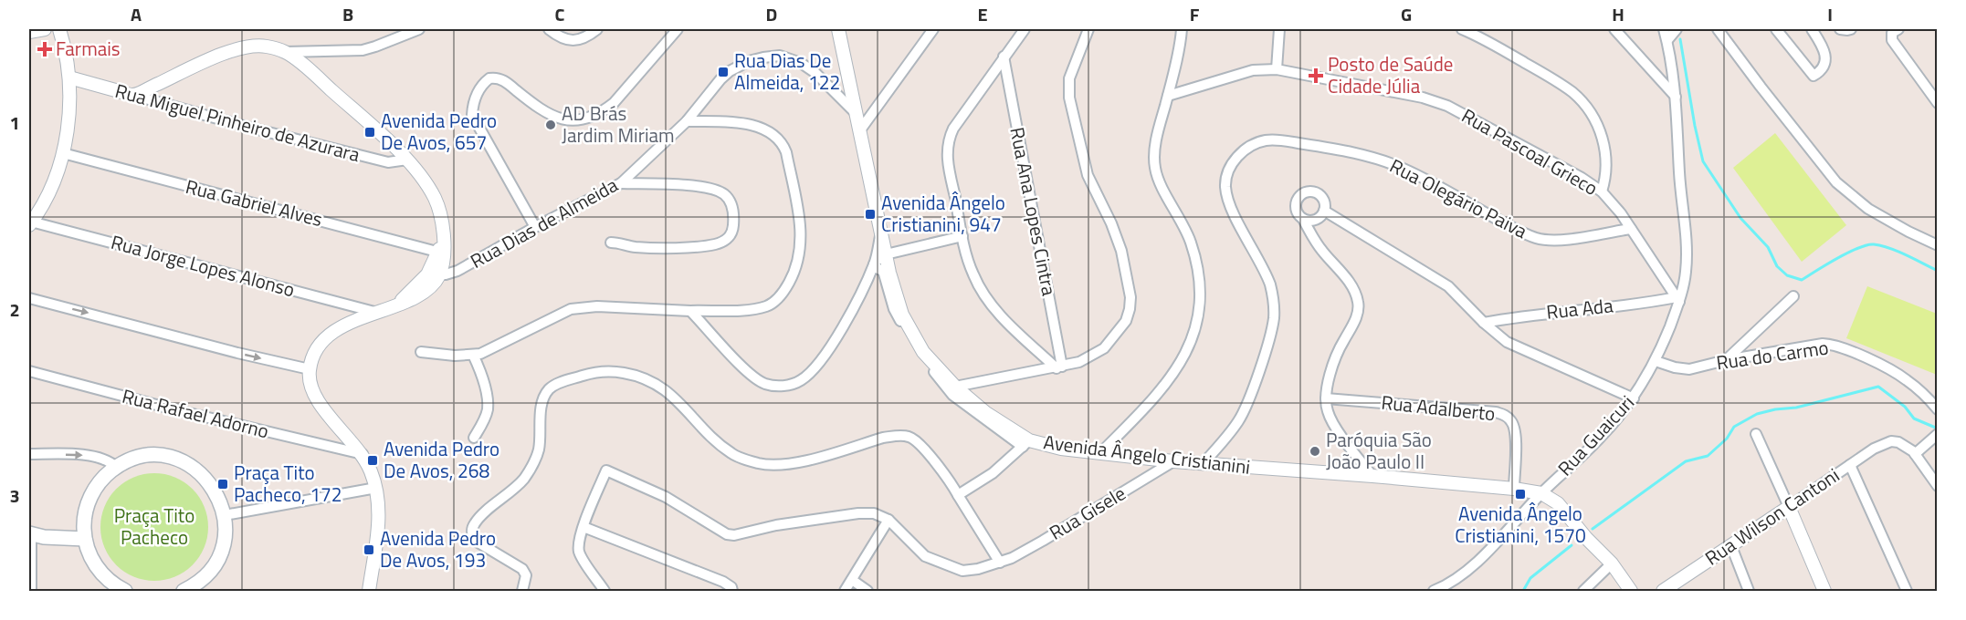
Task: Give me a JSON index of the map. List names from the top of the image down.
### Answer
{
  "streets": {
    "street": [
      "Rua Miguel Pinheiro de Azurara",
      "Rua Pascoal Grieco",
      "Rua Olegário Paiva",
      "Rua Gabriel Alves",
      "Rua Ana Lopes Cintra",
      "Rua Dias de Almeida",
      "Rua Jorge Lopes Alonso",
      "Rua Ada",
      "Rua do Carmo",
      "Rua Adalberto",
      "Rua Rafael Adorno",
      "Rua Guaicuri",
      "Avenida Ângelo Cristianini",
      "Rua Gisele",
      "Rua Wilson Cantoni"
    ]
  },
  "crossings": [
    ["Rua Pascoal Grieco", "Rua Olegário Paiva"],
    ["Rua Pascoal Grieco", "Rua Ada"],
    ["Rua Pascoal Grieco", "Rua Guaicuri"],
    ["Rua Olegário Paiva", "Avenida Ângelo Cristianini"],
    ["Rua Dias de Almeida", "Avenida Ângelo Cristianini"],
    ["Rua Ada", "Rua Guaicuri"],
    ["Rua do Carmo", "Rua Guaicuri"],
    ["Rua Adalberto", "Avenida Ângelo Cristianini"],
    ["Rua Guaicuri", "Avenida Ângelo Cristianini"],
    ["Avenida Ângelo Cristianini", "Rua Gisele"]
  ],
  "parks": ["Praça Tito Pacheco"],
  "places": {
    "health": ["Farmais", "Posto de Saúde Cidade Júlia"],
    "transit": [
      "Rua Dias De Almeida, 122",
      "Avenida Pedro De Avos, 657",
      "Avenida Ângelo Cristianini, 947",
      "Avenida Pedro De Avos, 268",
      "Praça Tito Pacheco, 172",
      "Avenida Ângelo Cristianini, 1570",
      "Avenida Pedro De Avos, 193"
    ],
    "other": ["AD Brás Jardim Miriam", "Paróquia São João Paulo II"]
  },
  "grid": {
    "columns": [
      "A",
      "B",
      "C",
      "D",
      "E",
      "F",
      "G",
      "H",
      "I"
    ],
    "rows": ["1", "2", "3"]
  }
}
